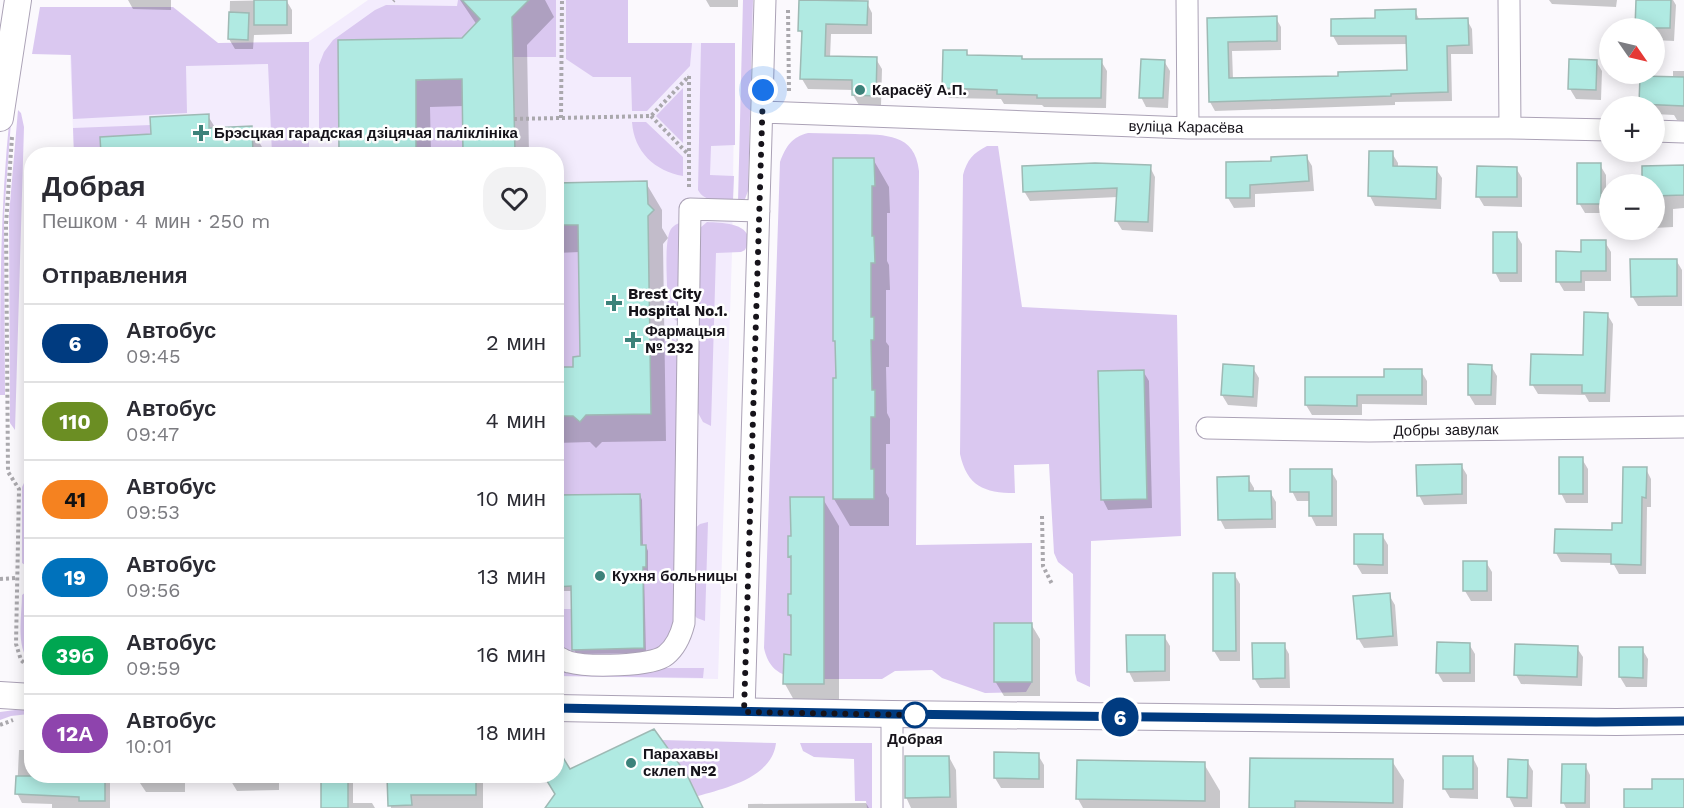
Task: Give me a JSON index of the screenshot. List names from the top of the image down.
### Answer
{
  "streets": {
    "street": ["вуліца Карасёва", "Добры завулак"]
  },
  "places": {
    "other": [
      "Карасёў А.П.",
      "Кухня больницы",
      "Добрая",
      "Парахавы склеп №2"
    ],
    "health": ["Брэсцкая гарадская дзіцячая паліклініка", "Brest City Hospital No.1.", "Фармацыя № 232"]
  },
  "lines": ["bus line 6"],
  "north": "bottom right",
  "page": {
    "on_map": "6",
    "map_buttons": ["+", "−"],
    "heading": [
      ["Добрая", "Пешком · 4 мин · 250 m"],
      "Отправления"
    ],
    "list": [
      {
        "mark": "6",
        "name": "Автобус",
        "note": "09:45",
        "value": "2 мин"
      },
      {
        "mark": "110",
        "name": "Автобус",
        "note": "09:47",
        "value": "4 мин"
      },
      {
        "mark": "41",
        "name": "Автобус",
        "note": "09:53",
        "value": "10 мин"
      },
      {
        "mark": "19",
        "name": "Автобус",
        "note": "09:56",
        "value": "13 мин"
      },
      {
        "mark": "39б",
        "name": "Автобус",
        "note": "09:59",
        "value": "16 мин"
      },
      {
        "mark": "12А",
        "name": "Автобус",
        "note": "10:01",
        "value": "18 мин"
      }
    ]
  }
}
